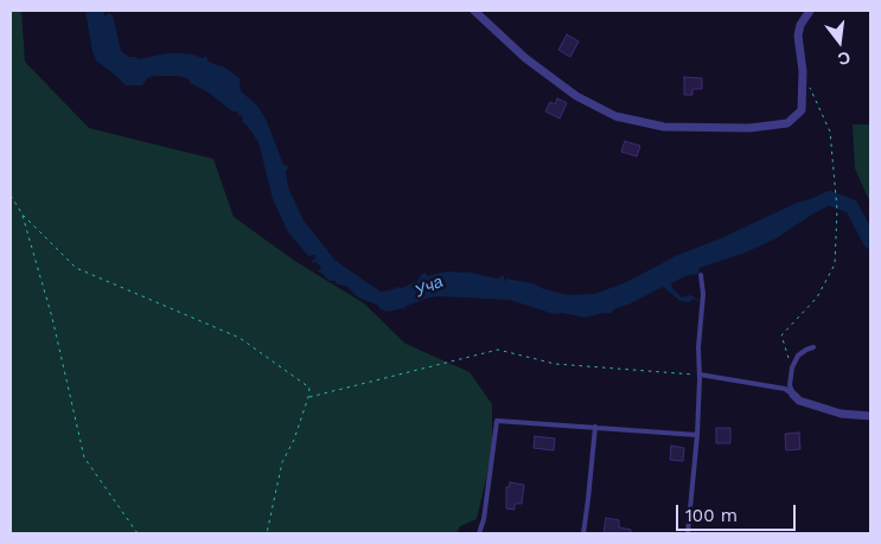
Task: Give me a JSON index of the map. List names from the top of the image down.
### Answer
{
  "water": ["Уча"],
  "scale_bar": "100 m",
  "north": "bottom"
}
